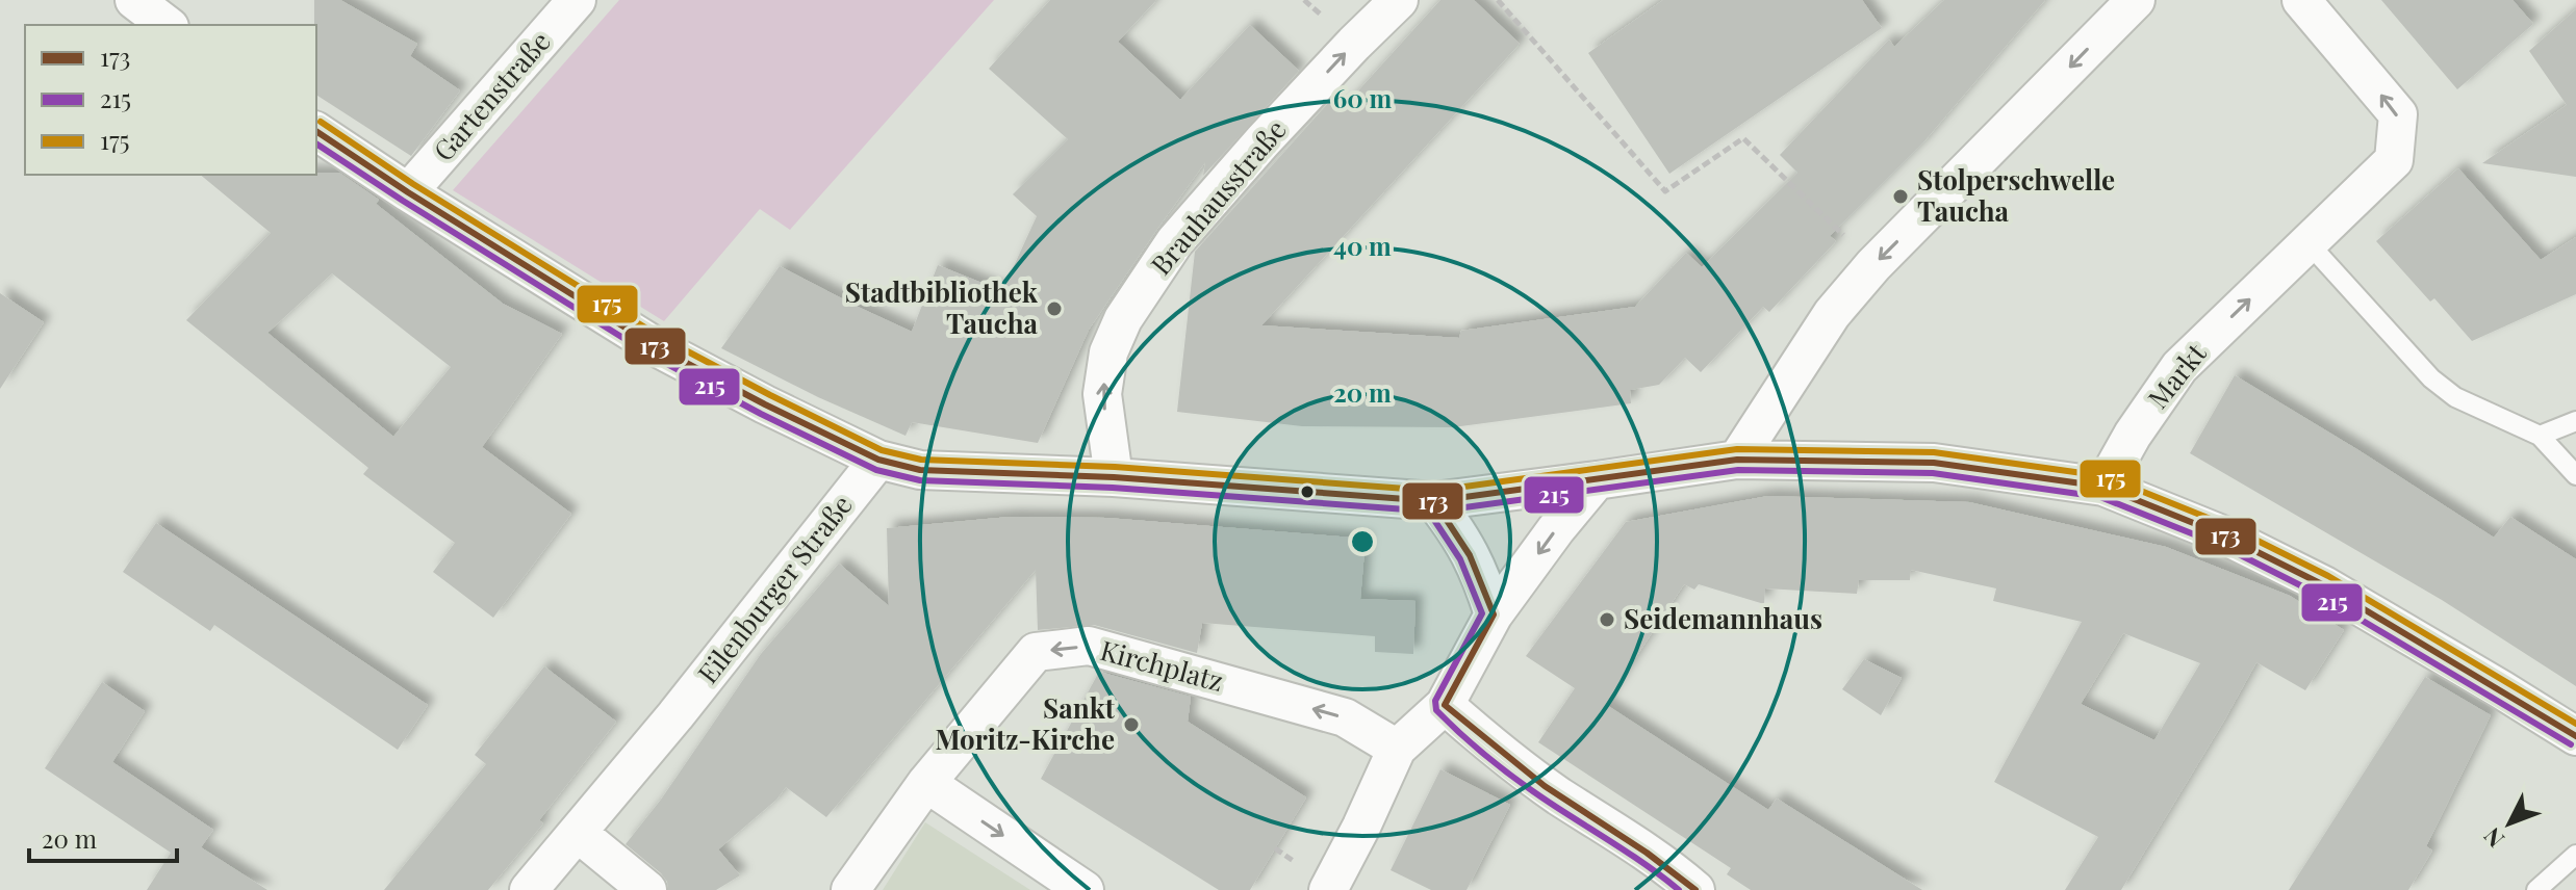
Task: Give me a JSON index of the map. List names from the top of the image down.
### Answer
{
  "streets": {
    "street": [
      "Gartenstraße",
      "Brauhausstraße",
      "Markt",
      "Eilenburger Straße",
      "Kirchplatz"
    ]
  },
  "one_way": ["Brauhausstraße"],
  "places": [
    "Stolperschwelle Taucha",
    "Stadtbibliothek Taucha",
    "Seidemannhaus",
    "Sankt Moritz-Kirche"
  ],
  "lines": ["transit line 175", "transit line 173", "transit line 215"],
  "legend": ["173", "215", "175"],
  "scale_bar": "20 m",
  "north": "bottom left",
  "rings": ["60 m", "40 m", "20 m"]
}
